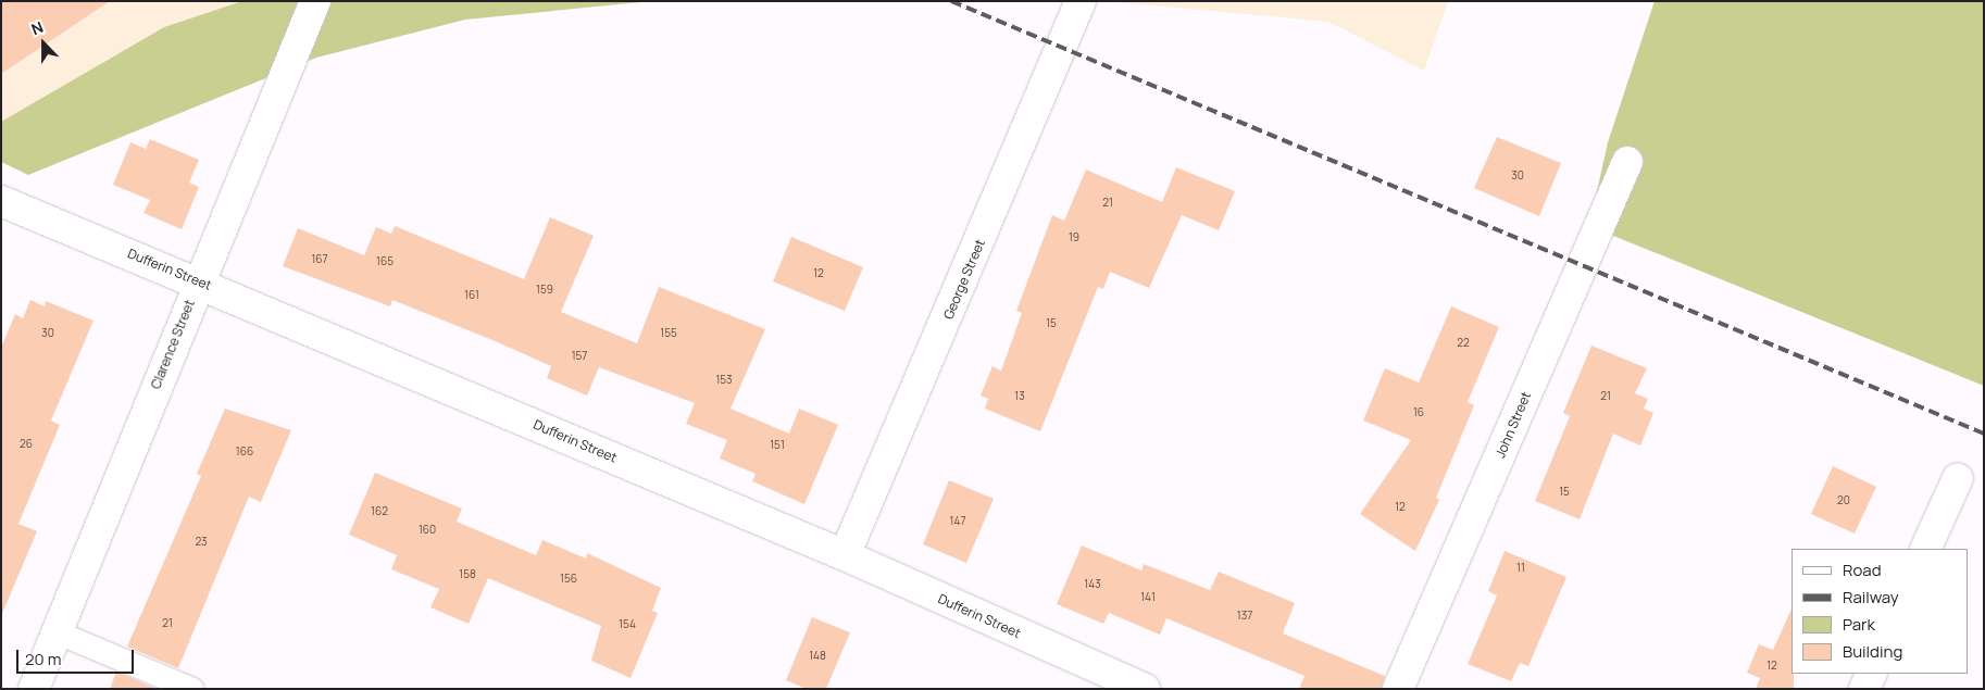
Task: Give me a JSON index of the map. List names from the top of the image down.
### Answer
{
  "streets": {
    "street": [
      "Dufferin Street",
      "George Street",
      "Clarence Street",
      "John Street"
    ]
  },
  "crossings": [
    ["Dufferin Street", "George Street"],
    ["Dufferin Street", "Clarence Street"]
  ],
  "house_numbers": [
    "30",
    "21",
    "19",
    "167",
    "165",
    "12",
    "159",
    "161",
    "15",
    "30",
    "155",
    "22",
    "157",
    "153",
    "13",
    "21",
    "16",
    "26",
    "151",
    "166",
    "15",
    "20",
    "12",
    "162",
    "147",
    "160",
    "23",
    "11",
    "158",
    "156",
    "143",
    "141",
    "137",
    "21",
    "154",
    "148",
    "12"
  ],
  "legend": [
    "Road",
    "Railway",
    "Park",
    "Building"
  ],
  "scale_bar": "20 m",
  "north": "top"
}
